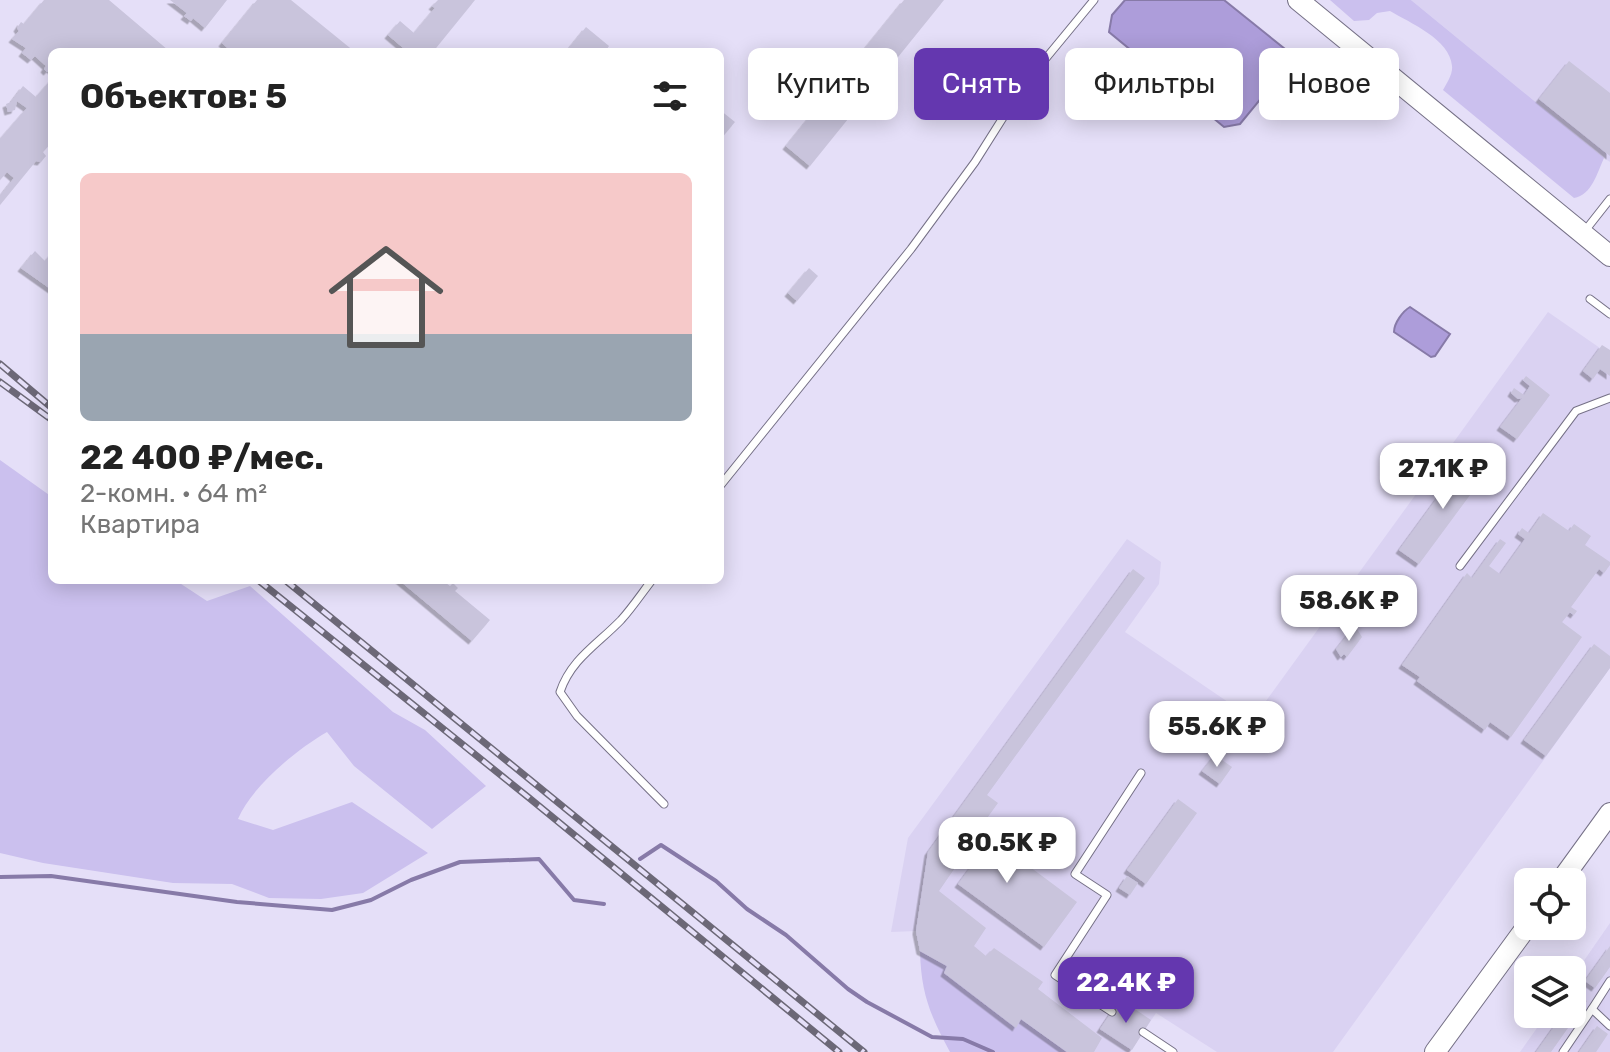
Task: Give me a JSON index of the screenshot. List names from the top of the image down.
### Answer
{
  "page": {
    "chip": [
      "Купить",
      "Снять",
      "Фильтры",
      "Новое"
    ],
    "heading": "Объектов: 5",
    "list": [
      {
        "name": "22 400 ₽/мес.",
        "note": "2-комн. · 64 m² · Квартира"
      }
    ],
    "price": [
      "27.1K ₽",
      "58.6K ₽",
      "55.6K ₽",
      "80.5K ₽",
      "22.4K ₽"
    ]
  }
}
